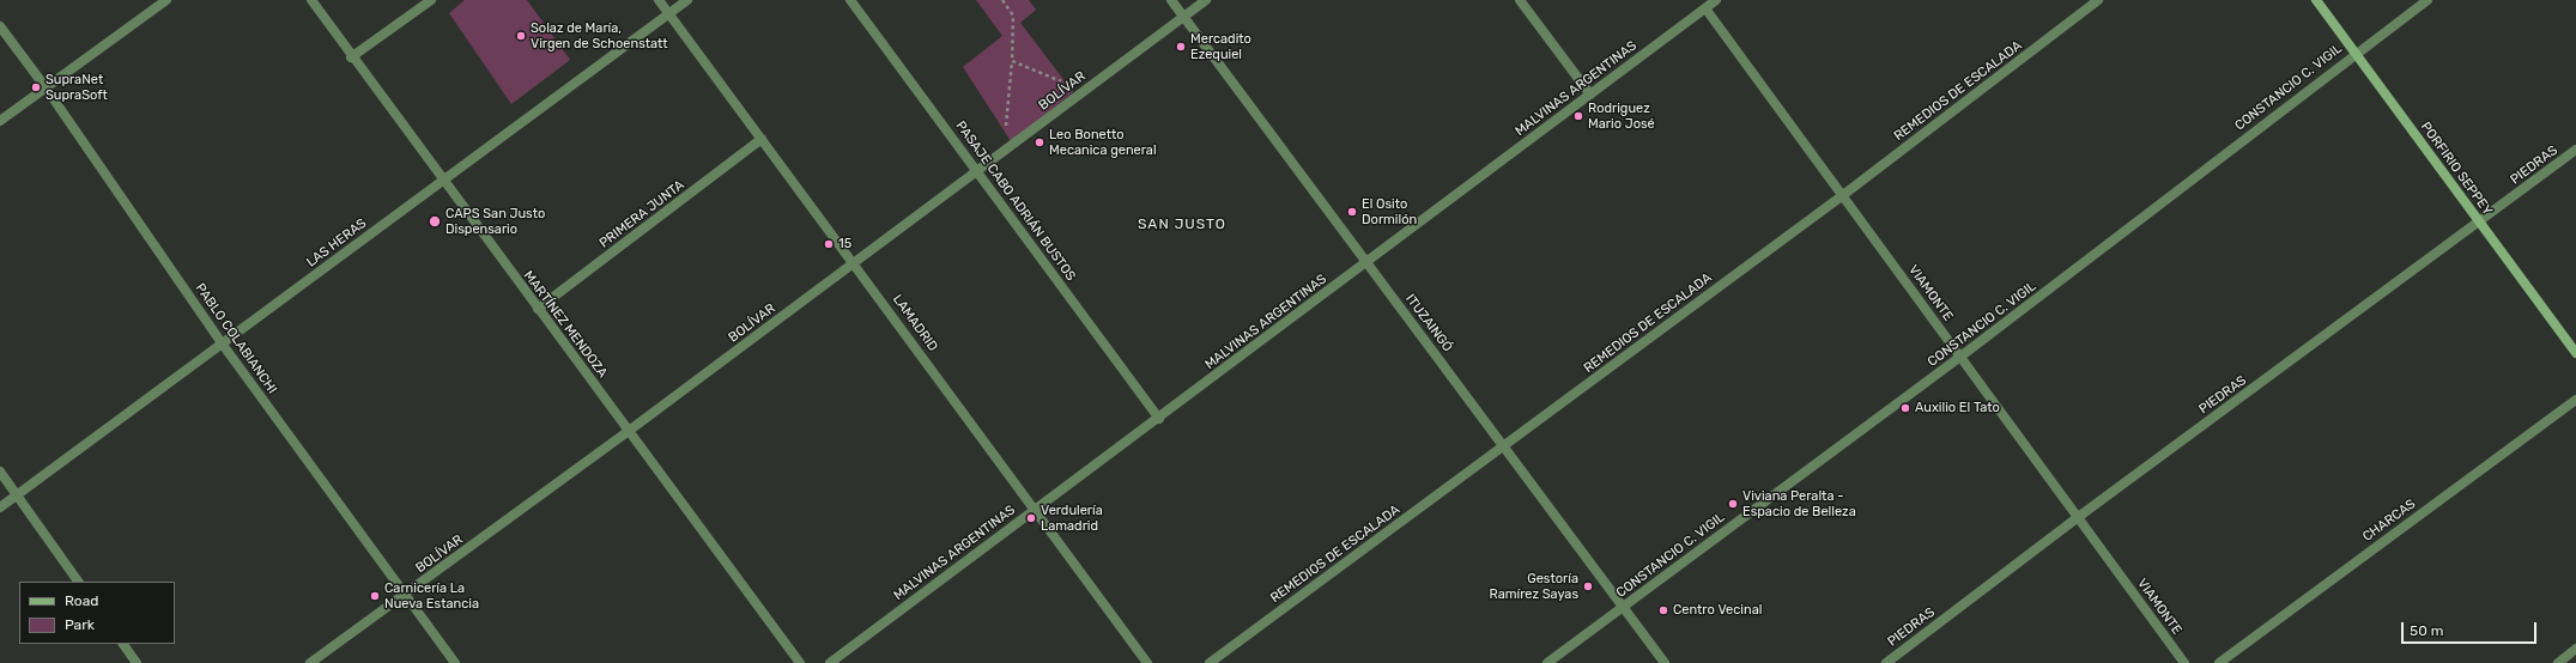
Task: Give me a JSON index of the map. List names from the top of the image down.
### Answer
{
  "streets": {
    "main road": ["PORFIRIO SEPPEY"],
    "street": [
      "CONSTANCIO C. VIGIL",
      "MALVINAS ARGENTINAS",
      "BOLÍVAR",
      "REMEDIOS DE ESCALADA",
      "PIEDRAS",
      "PASAJE CABO ADRIÁN BUSTOS",
      "PRIMERA JUNTA",
      "LAS HERAS",
      "VIAMONTE",
      "LAMADRID",
      "ITUZAINGÓ",
      "MARTÍNEZ MENDOZA",
      "PABLO COLABIANCHI",
      "CHARCAS"
    ]
  },
  "crossings": [
    ["CONSTANCIO C. VIGIL", "PORFIRIO SEPPEY"],
    ["CONSTANCIO C. VIGIL", "VIAMONTE"],
    ["CONSTANCIO C. VIGIL", "ITUZAINGÓ"],
    ["MALVINAS ARGENTINAS", "PASAJE CABO ADRIÁN BUSTOS"],
    ["MALVINAS ARGENTINAS", "VIAMONTE"],
    ["MALVINAS ARGENTINAS", "LAMADRID"],
    ["MALVINAS ARGENTINAS", "ITUZAINGÓ"],
    ["BOLÍVAR", "PASAJE CABO ADRIÁN BUSTOS"],
    ["BOLÍVAR", "LAMADRID"],
    ["BOLÍVAR", "ITUZAINGÓ"],
    ["BOLÍVAR", "MARTÍNEZ MENDOZA"],
    ["BOLÍVAR", "PABLO COLABIANCHI"],
    ["REMEDIOS DE ESCALADA", "VIAMONTE"],
    ["REMEDIOS DE ESCALADA", "ITUZAINGÓ"],
    ["PIEDRAS", "PORFIRIO SEPPEY"],
    ["PIEDRAS", "VIAMONTE"],
    ["PRIMERA JUNTA", "LAMADRID"],
    ["PRIMERA JUNTA", "MARTÍNEZ MENDOZA"],
    ["LAS HERAS", "LAMADRID"],
    ["LAS HERAS", "MARTÍNEZ MENDOZA"],
    ["LAS HERAS", "PABLO COLABIANCHI"]
  ],
  "districts": ["SAN JUSTO"],
  "places": [
    "Solaz de María, Virgen de Schoenstatt",
    "Mercadito Ezequiel",
    "SupraNet SupraSoft",
    "Rodriguez Mario José",
    "Leo Bonetto Mecanica general",
    "El Osito Dormilón",
    "CAPS San Justo Dispensario",
    "15",
    "Auxilio El Tato",
    "Viviana Peralta - Espacio de Belleza",
    "Verdulería Lamadrid",
    "Gestoría Ramírez Sayas",
    "Carnicería La Nueva Estancia",
    "Centro Vecinal"
  ],
  "legend": ["Road", "Park"],
  "scale_bar": "50 m"
}
